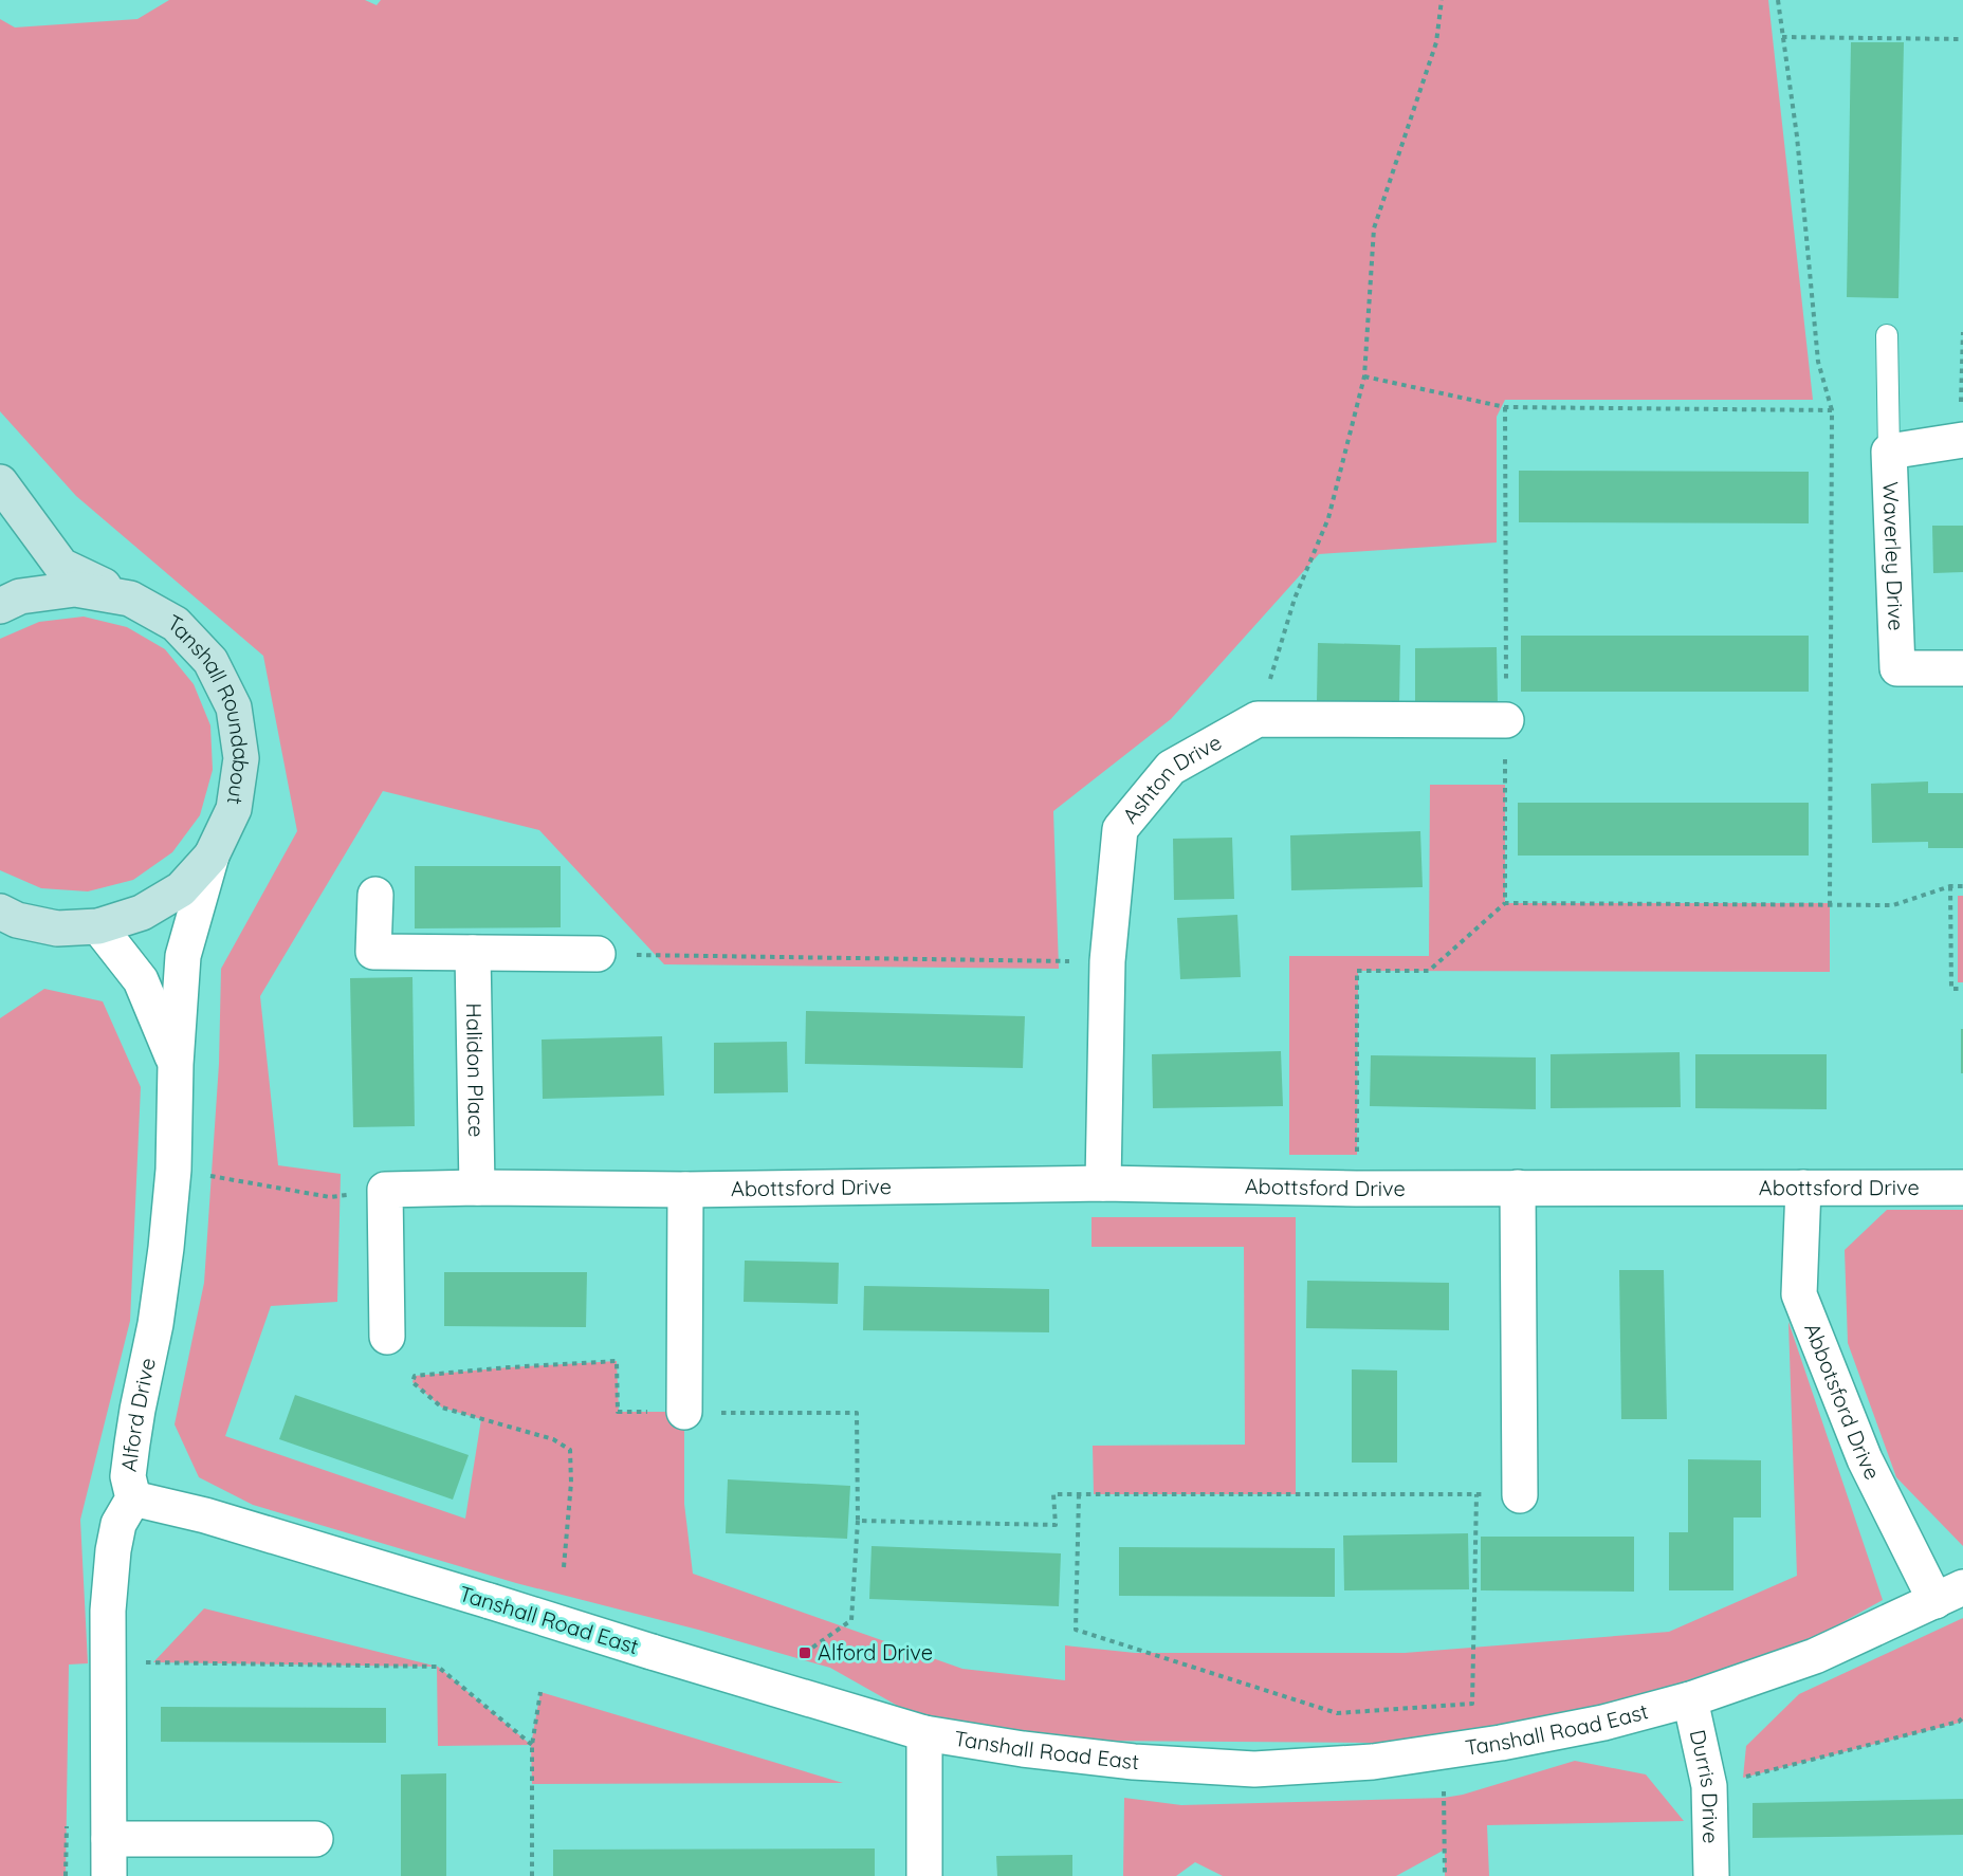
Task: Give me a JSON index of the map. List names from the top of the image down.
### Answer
{
  "streets": {
    "main road": ["Tanshall Roundabout"],
    "street": [
      "Waverley Drive",
      "Ashton Drive",
      "Halidon Place",
      "Abottsford Drive",
      "Abbotsford Drive",
      "Alford Drive",
      "Tanshall Road East",
      "Durris Drive"
    ]
  },
  "crossings": [
    ["Tanshall Roundabout", "Alford Drive"],
    ["Ashton Drive", "Abottsford Drive"],
    ["Halidon Place", "Abottsford Drive"],
    ["Abottsford Drive", "Abbotsford Drive"],
    ["Abbotsford Drive", "Tanshall Road East"],
    ["Alford Drive", "Tanshall Road East"],
    ["Tanshall Road East", "Durris Drive"]
  ],
  "places": {
    "transit": ["Alford Drive"]
  }
}
